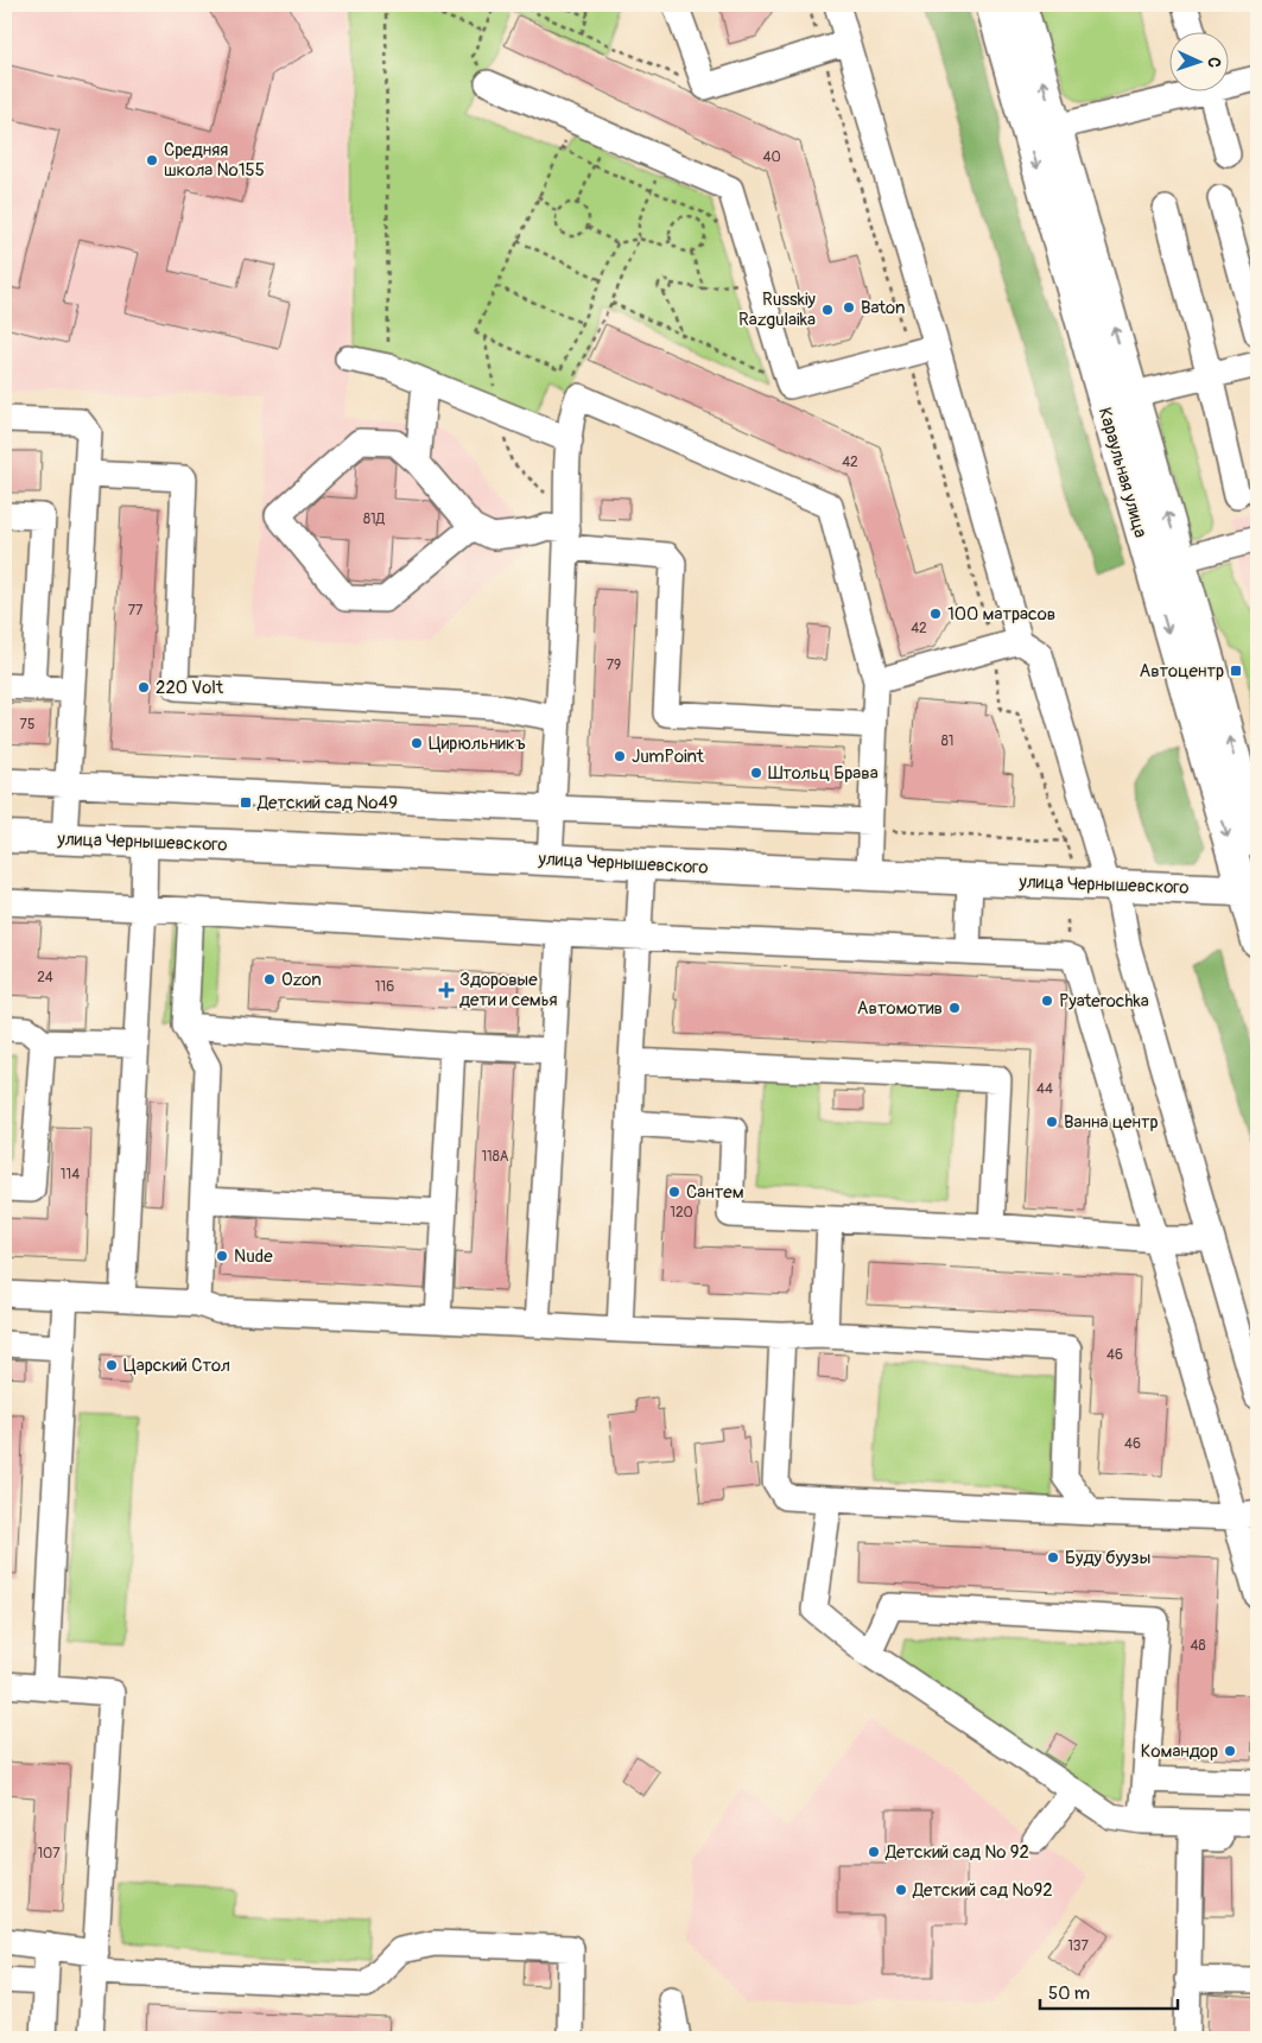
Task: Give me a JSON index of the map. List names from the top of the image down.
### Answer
{
  "streets": {
    "main road": ["Караульная улица", "улица Чернышевского"]
  },
  "crossings": [
    ["Караульная улица", "улица Чернышевского"]
  ],
  "places": {
    "other": [
      "Средняя школа №155",
      "Baton",
      "Russkiy Razgulaika",
      "100 матрасов",
      "220 Volt",
      "Цирюльникъ",
      "JumPoint",
      "Штольц Брава",
      "Ozon",
      "Pyaterochka",
      "Автомотив",
      "Ванна центр",
      "Сантем",
      "Nude",
      "Царский Стол",
      "Буду буузы",
      "Командор",
      "Детский сад № 92",
      "Детский сад №92"
    ],
    "transit": ["Автоцентр", "Детский сад №49"],
    "health": ["Здоровые дети и семья"]
  },
  "house_numbers": [
    "40",
    "42",
    "81Д",
    "77",
    "42",
    "79",
    "75",
    "81",
    "24",
    "116",
    "44",
    "118А",
    "114",
    "120",
    "46",
    "46",
    "48",
    "107",
    "137"
  ],
  "scale_bar": "50 m",
  "north": "right"
}
